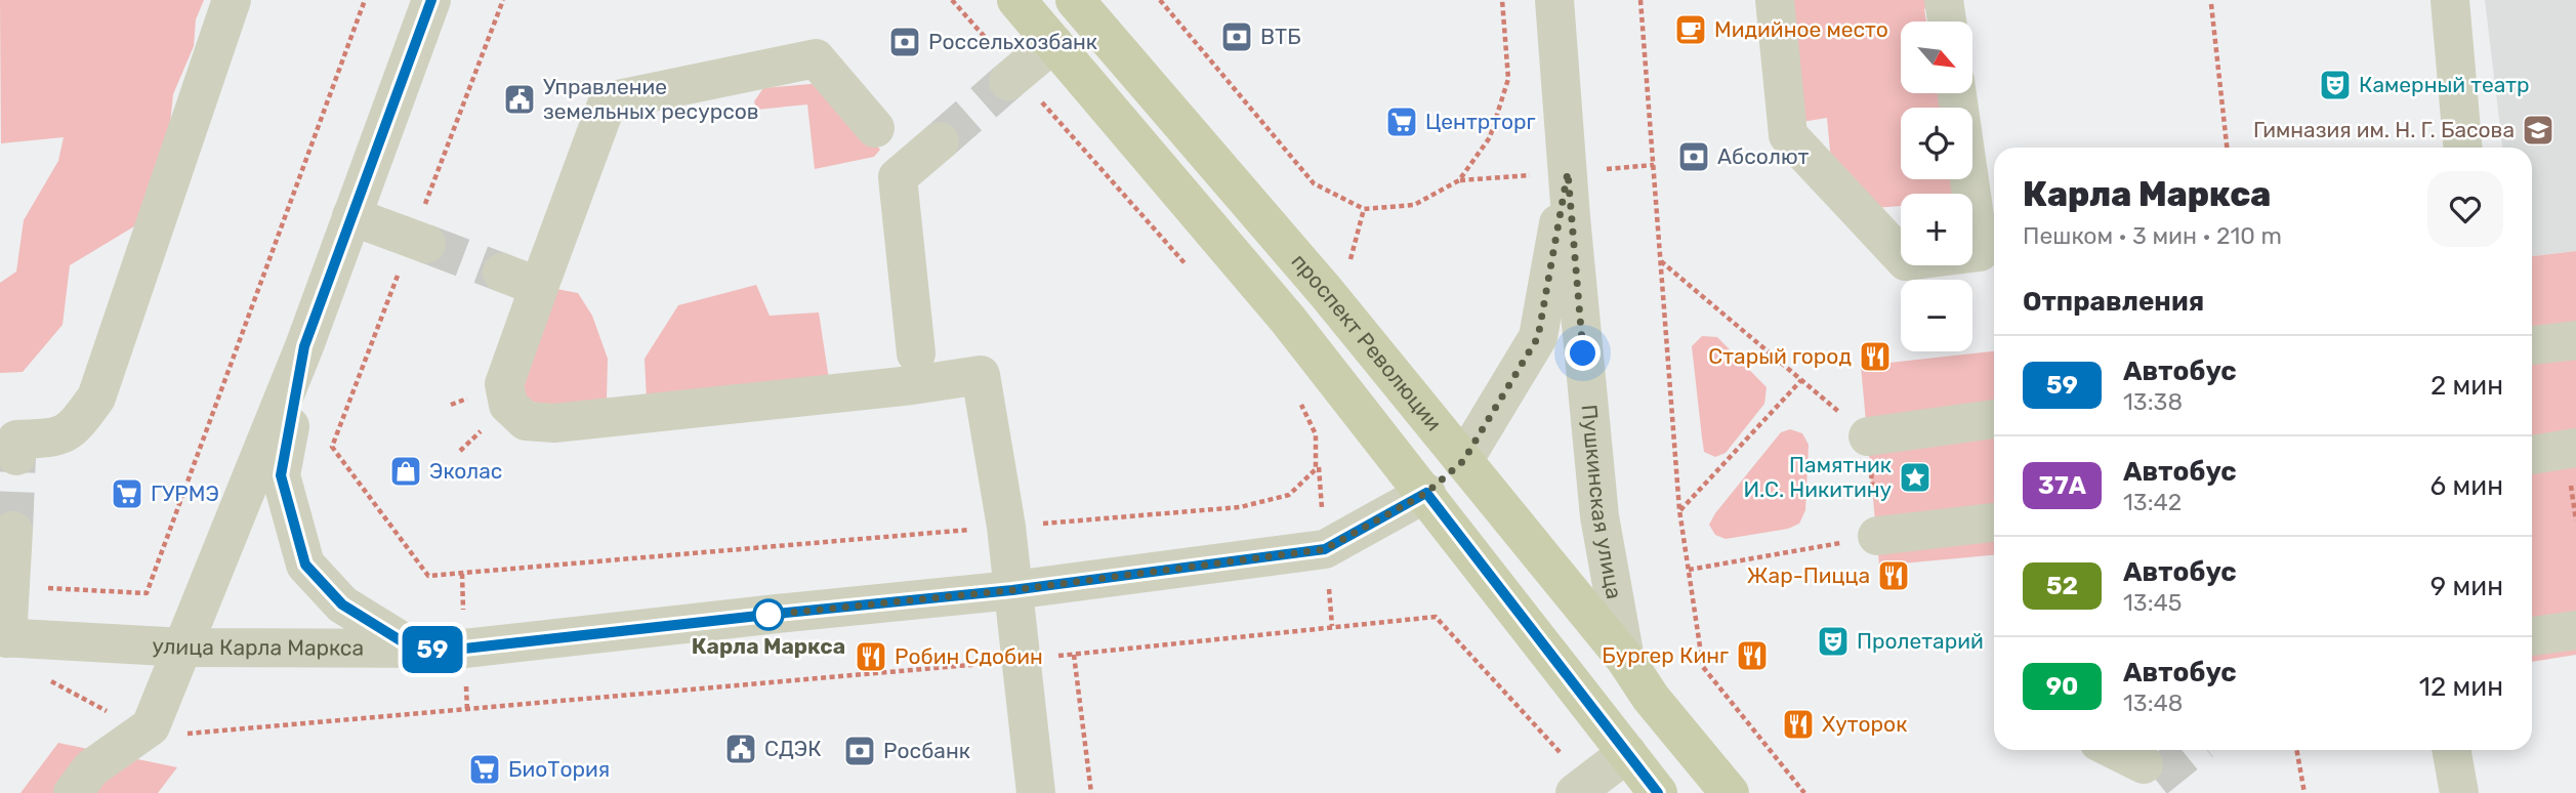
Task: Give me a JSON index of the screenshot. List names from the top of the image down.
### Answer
{
  "streets": {
    "main road": ["проспект Революции", "улица Карла Маркса"],
    "street": ["Пушкинская улица"]
  },
  "crossings": [
    ["проспект Революции", "Пушкинская улица"],
    ["проспект Революции", "улица Карла Маркса"],
    ["Пушкинская улица", "улица Карла Маркса"]
  ],
  "places": {
    "cafe": ["Мидийное место"],
    "bank": [
      "ВТБ",
      "Россельхозбанк",
      "Абсолют",
      "Росбанк"
    ],
    "theatre": ["Камерный театр", "Пролетарий"],
    "public building": ["Управление земельных ресурсов", "СДЭК"],
    "supermarket": ["Центрторг", "ГУРМЭ", "БиоТория"],
    "school or university": ["Гимназия им. Н. Г. Басова"],
    "restaurant": [
      "Старый город",
      "Жар-Пицца",
      "Бургер Кинг",
      "Робин Сдобин",
      "Хуторок"
    ],
    "shop": ["Эколас"],
    "place": ["Памятник И.С. Никитину"],
    "other": ["Карла Маркса"]
  },
  "lines": ["bus line 59"],
  "north": "bottom right",
  "page": {
    "on_map": "59",
    "map_buttons": ["+", "−"],
    "heading": [
      ["Карла Маркса", "Пешком · 3 мин · 210 m"],
      "Отправления"
    ],
    "list": [
      {
        "mark": "59",
        "name": "Автобус",
        "note": "13:38",
        "value": "2 мин"
      },
      {
        "mark": "37А",
        "name": "Автобус",
        "note": "13:42",
        "value": "6 мин"
      },
      {
        "mark": "52",
        "name": "Автобус",
        "note": "13:45",
        "value": "9 мин"
      },
      {
        "mark": "90",
        "name": "Автобус",
        "note": "13:48",
        "value": "12 мин"
      }
    ]
  }
}
